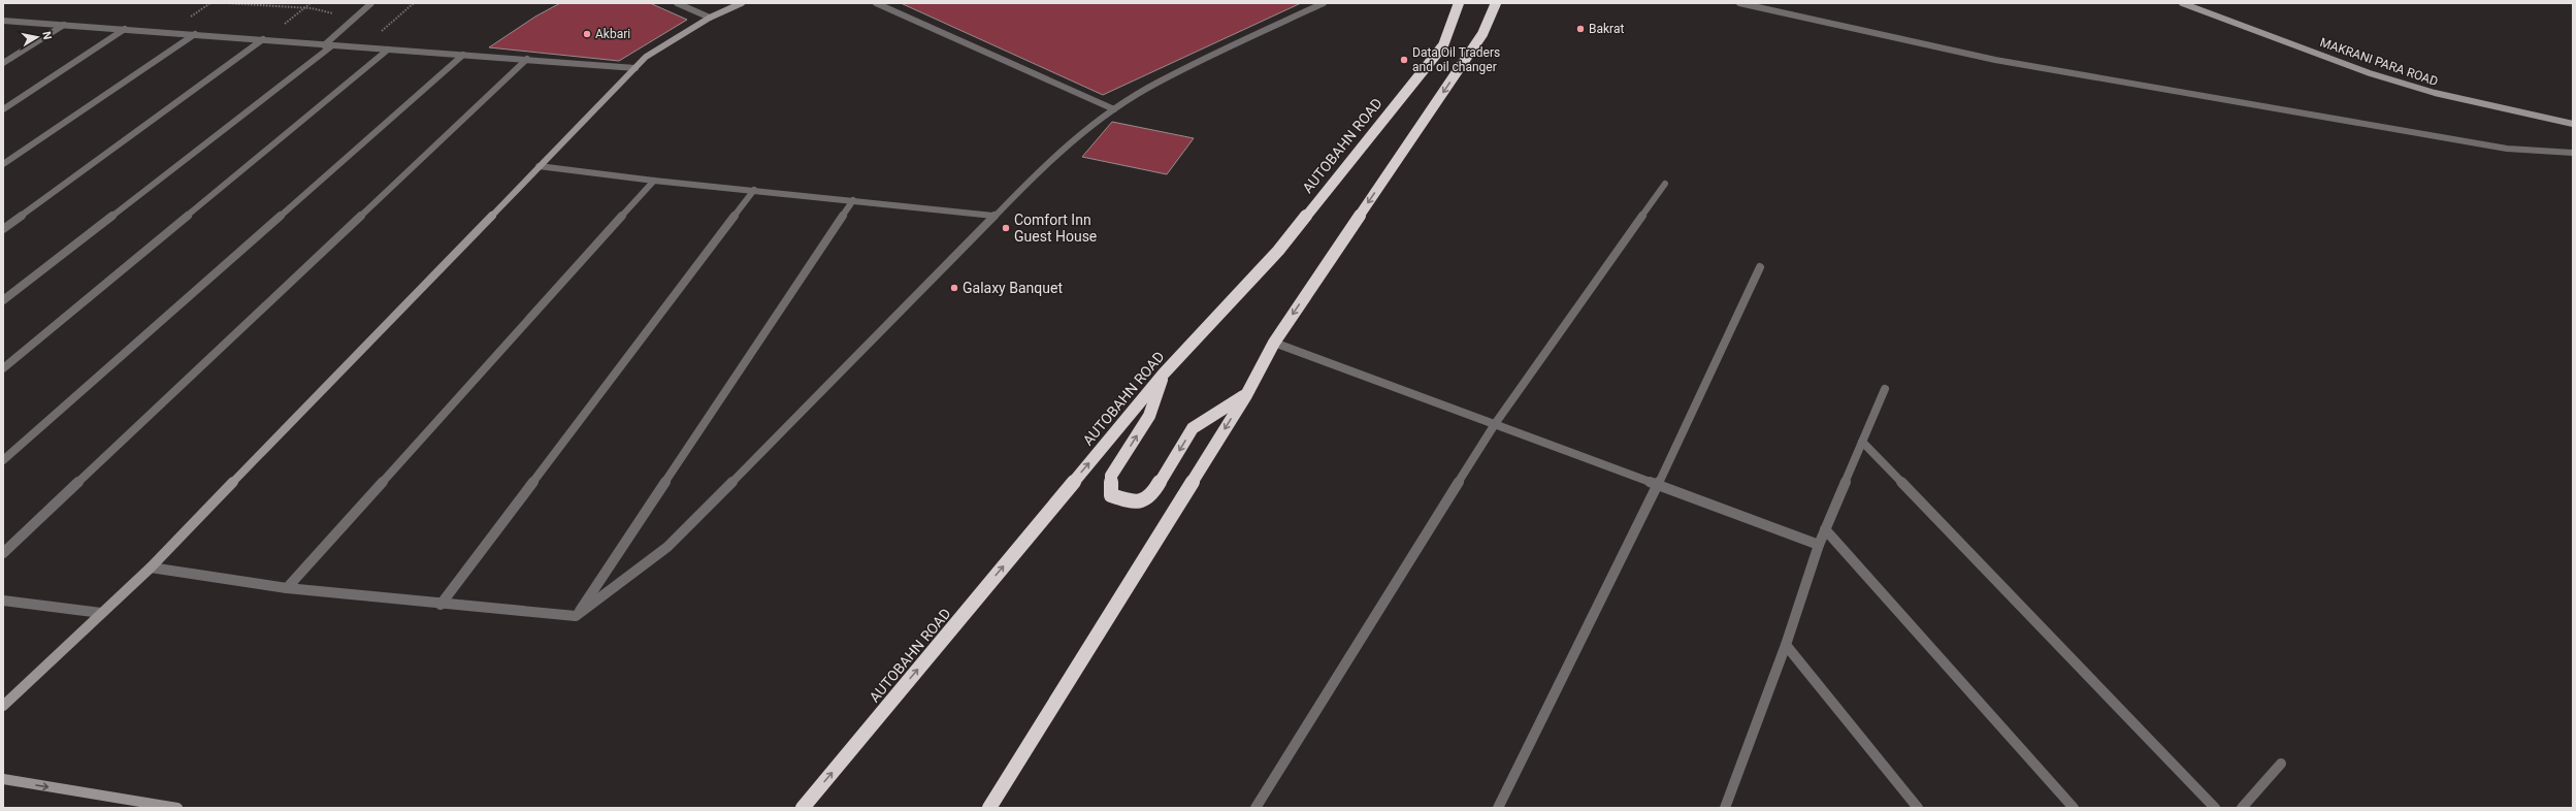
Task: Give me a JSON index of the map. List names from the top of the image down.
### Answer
{
  "streets": {
    "highway": ["AUTOBAHN ROAD"],
    "street": ["MAKRANI PARA ROAD"]
  },
  "places": [
    "Bakrat",
    "Akbari",
    "Data Oil Traders and oil changer",
    "Comfort Inn Guest House",
    "Galaxy Banquet"
  ],
  "north": "right"
}
